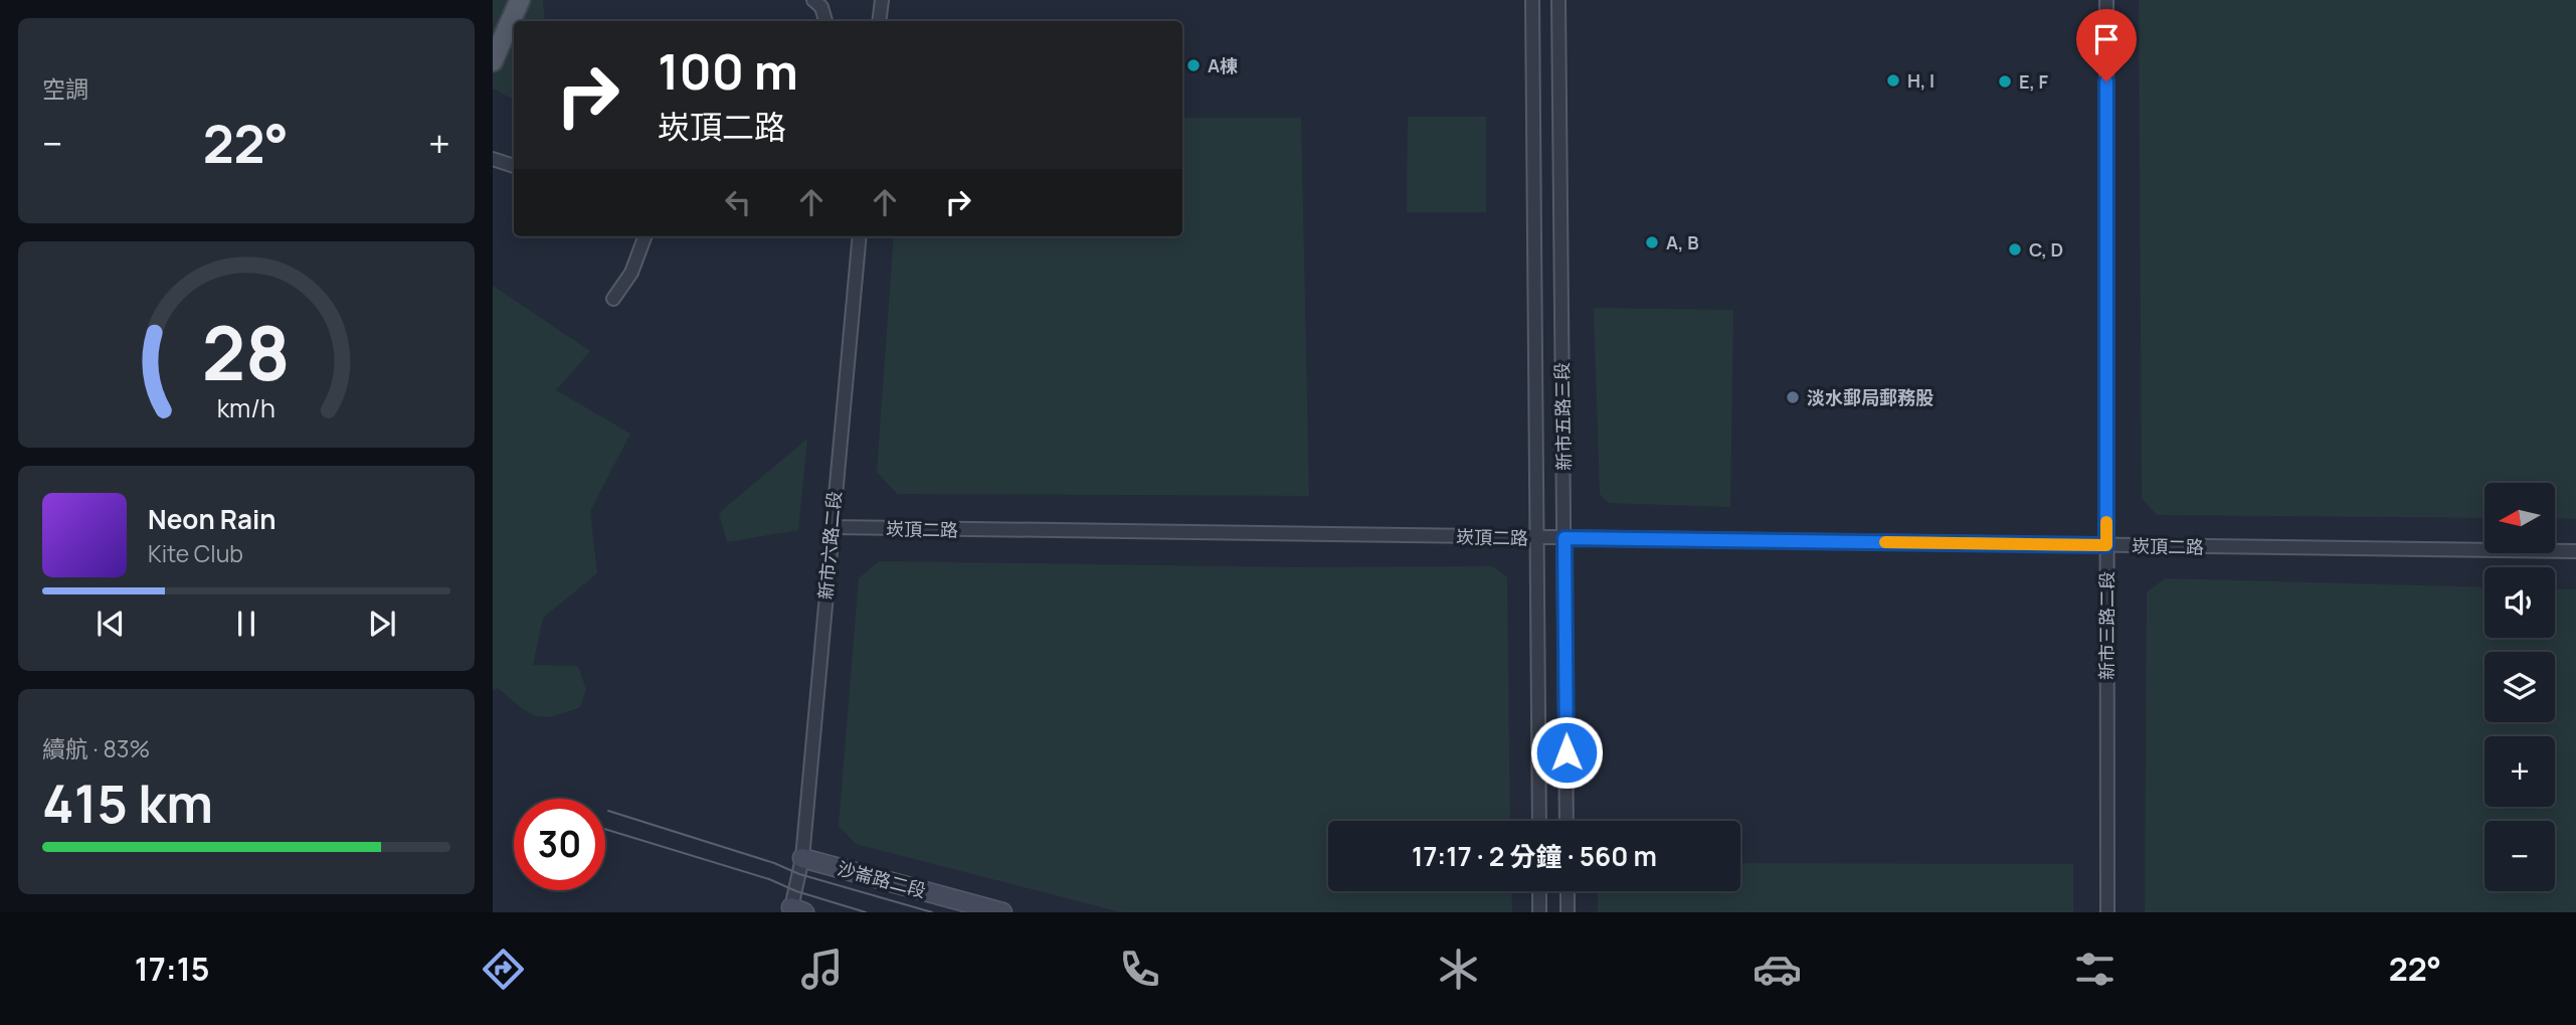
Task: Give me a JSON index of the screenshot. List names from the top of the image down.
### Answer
{
  "streets": {
    "street": [
      "新市五路三段",
      "崁頂二路",
      "新市六路二段",
      "新市三路二段",
      "沙崙路二段"
    ]
  },
  "crossings": [
    ["新市五路三段", "崁頂二路"],
    ["崁頂二路", "新市六路二段"],
    ["崁頂二路", "新市三路二段"],
    ["新市六路二段", "沙崙路二段"]
  ],
  "places": [
    "A棟",
    "H, I",
    "E, F",
    "A, B",
    "C, D",
    "淡水郵局郵務股"
  ],
  "north": "left",
  "page": {
    "tile": [
      "空調",
      ["續航 · 83%", "415 km"]
    ],
    "turn": ["100 m", "崁頂二路"],
    "heat": ["−", "22°", "+"],
    "map_buttons": ["+", "−"],
    "song": ["Neon Rain", "Kite Club"],
    "limit": "30",
    "trip": "17:17 · 2 分鐘 · 560 m",
    "tabs": ["17:15", "22°"],
    "gauge": ["28", "km/h"]
  }
}
